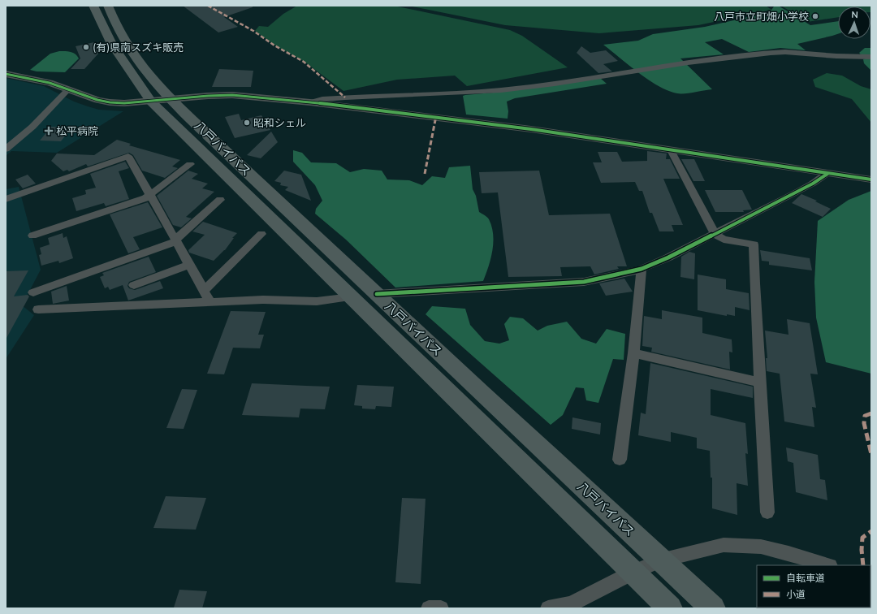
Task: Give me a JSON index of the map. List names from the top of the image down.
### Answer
{
  "streets": {
    "highway": ["八戸バイパス"]
  },
  "places": {
    "other": ["八戸市立町畑小学校", "(有)県南スズキ販売", "昭和シェル"],
    "health": ["松平病院"]
  },
  "legend": ["自転車道", "小道"],
  "north": "top"
}
